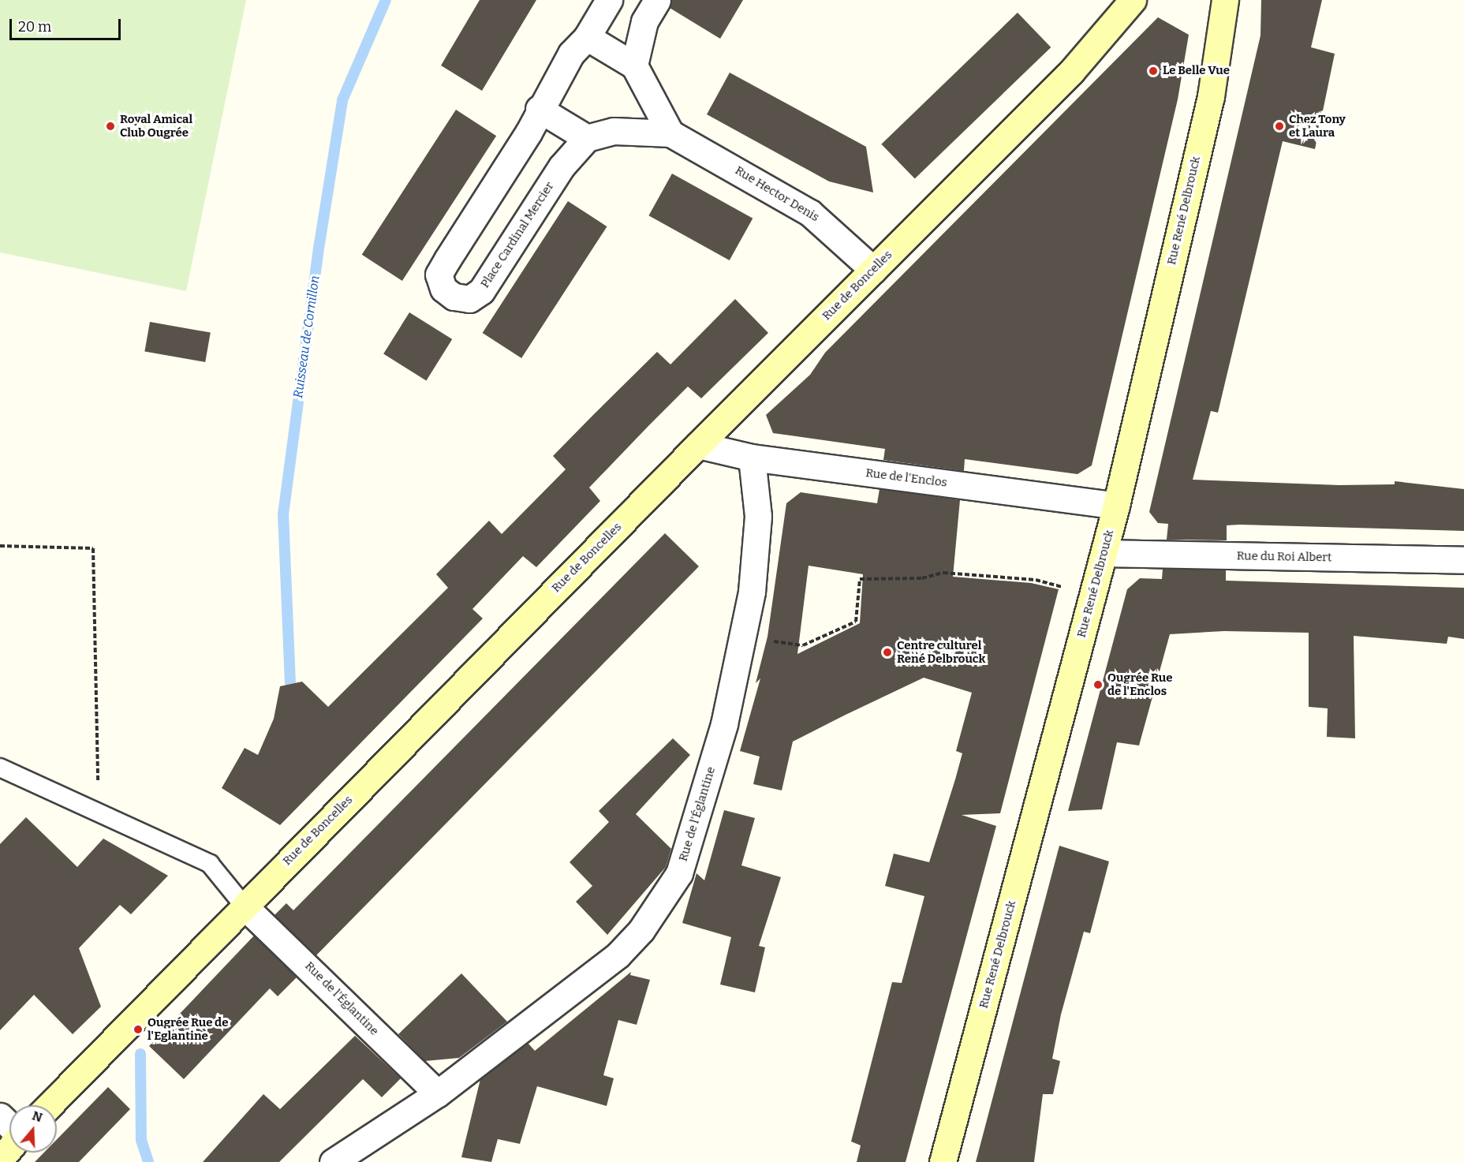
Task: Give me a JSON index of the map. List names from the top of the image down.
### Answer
{
  "streets": {
    "main road": ["Rue René Delbrouck", "Rue de Boncelles"],
    "street": [
      "Rue Hector Denis",
      "Place Cardinal Mercier",
      "Rue de l'Enclos",
      "Rue du Roi Albert",
      "Rue de l'Églantine"
    ]
  },
  "crossings": [
    ["Rue Hector Denis", "Rue de Boncelles"],
    ["Rue René Delbrouck", "Rue de l'Enclos"],
    ["Rue René Delbrouck", "Rue du Roi Albert"],
    ["Rue de Boncelles", "Rue de l'Enclos"],
    ["Rue de Boncelles", "Rue de l'Églantine"],
    ["Rue de l'Enclos", "Rue de l'Églantine"]
  ],
  "water": ["Ruisseau de Cornillon"],
  "places": [
    "Le Belle Vue",
    "Royal Amical Club Ougrée",
    "Chez Tony et Laura",
    "Centre culturel René Delbrouck",
    "Ougrée Rue de l'Enclos",
    "Ougrée Rue de l'Eglantine"
  ],
  "scale_bar": "20 m",
  "north": "top"
}
